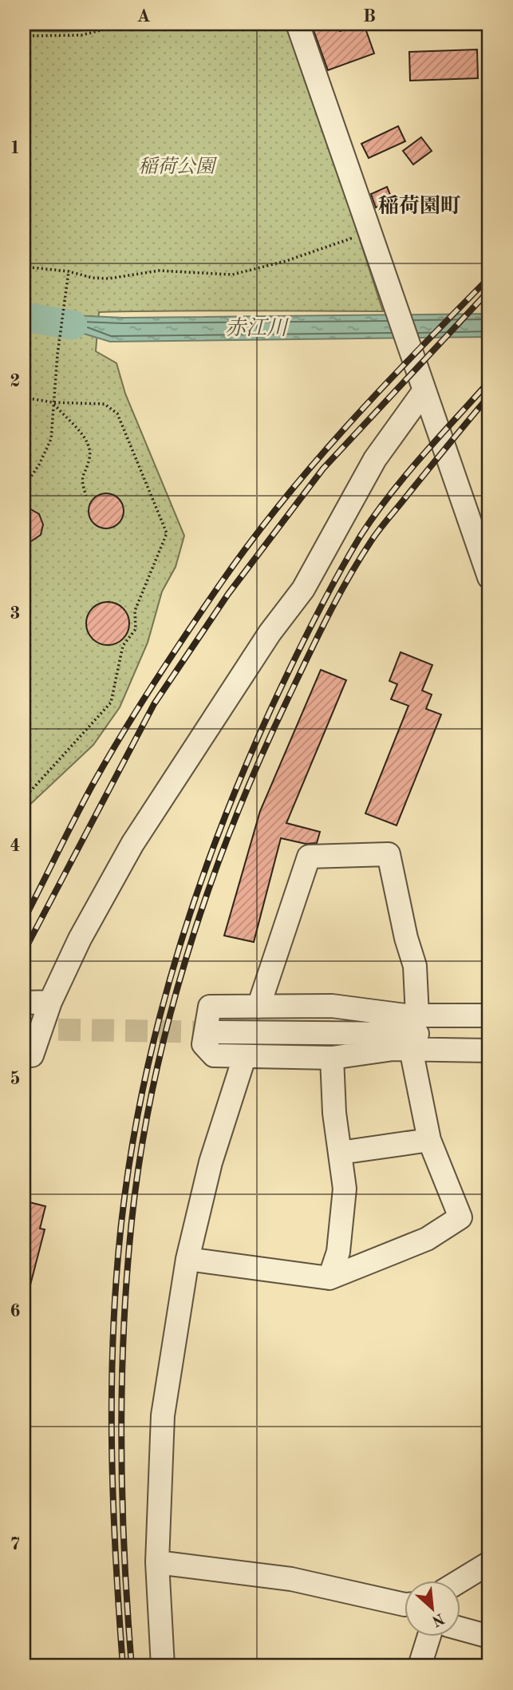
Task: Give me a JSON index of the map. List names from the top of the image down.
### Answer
{
  "districts": ["稲荷園町"],
  "water": ["赤江川"],
  "parks": ["稲荷公園"],
  "north": "bottom right",
  "grid": {
    "columns": ["A", "B"],
    "rows": [
      "1",
      "2",
      "3",
      "4",
      "5",
      "6",
      "7"
    ]
  }
}
